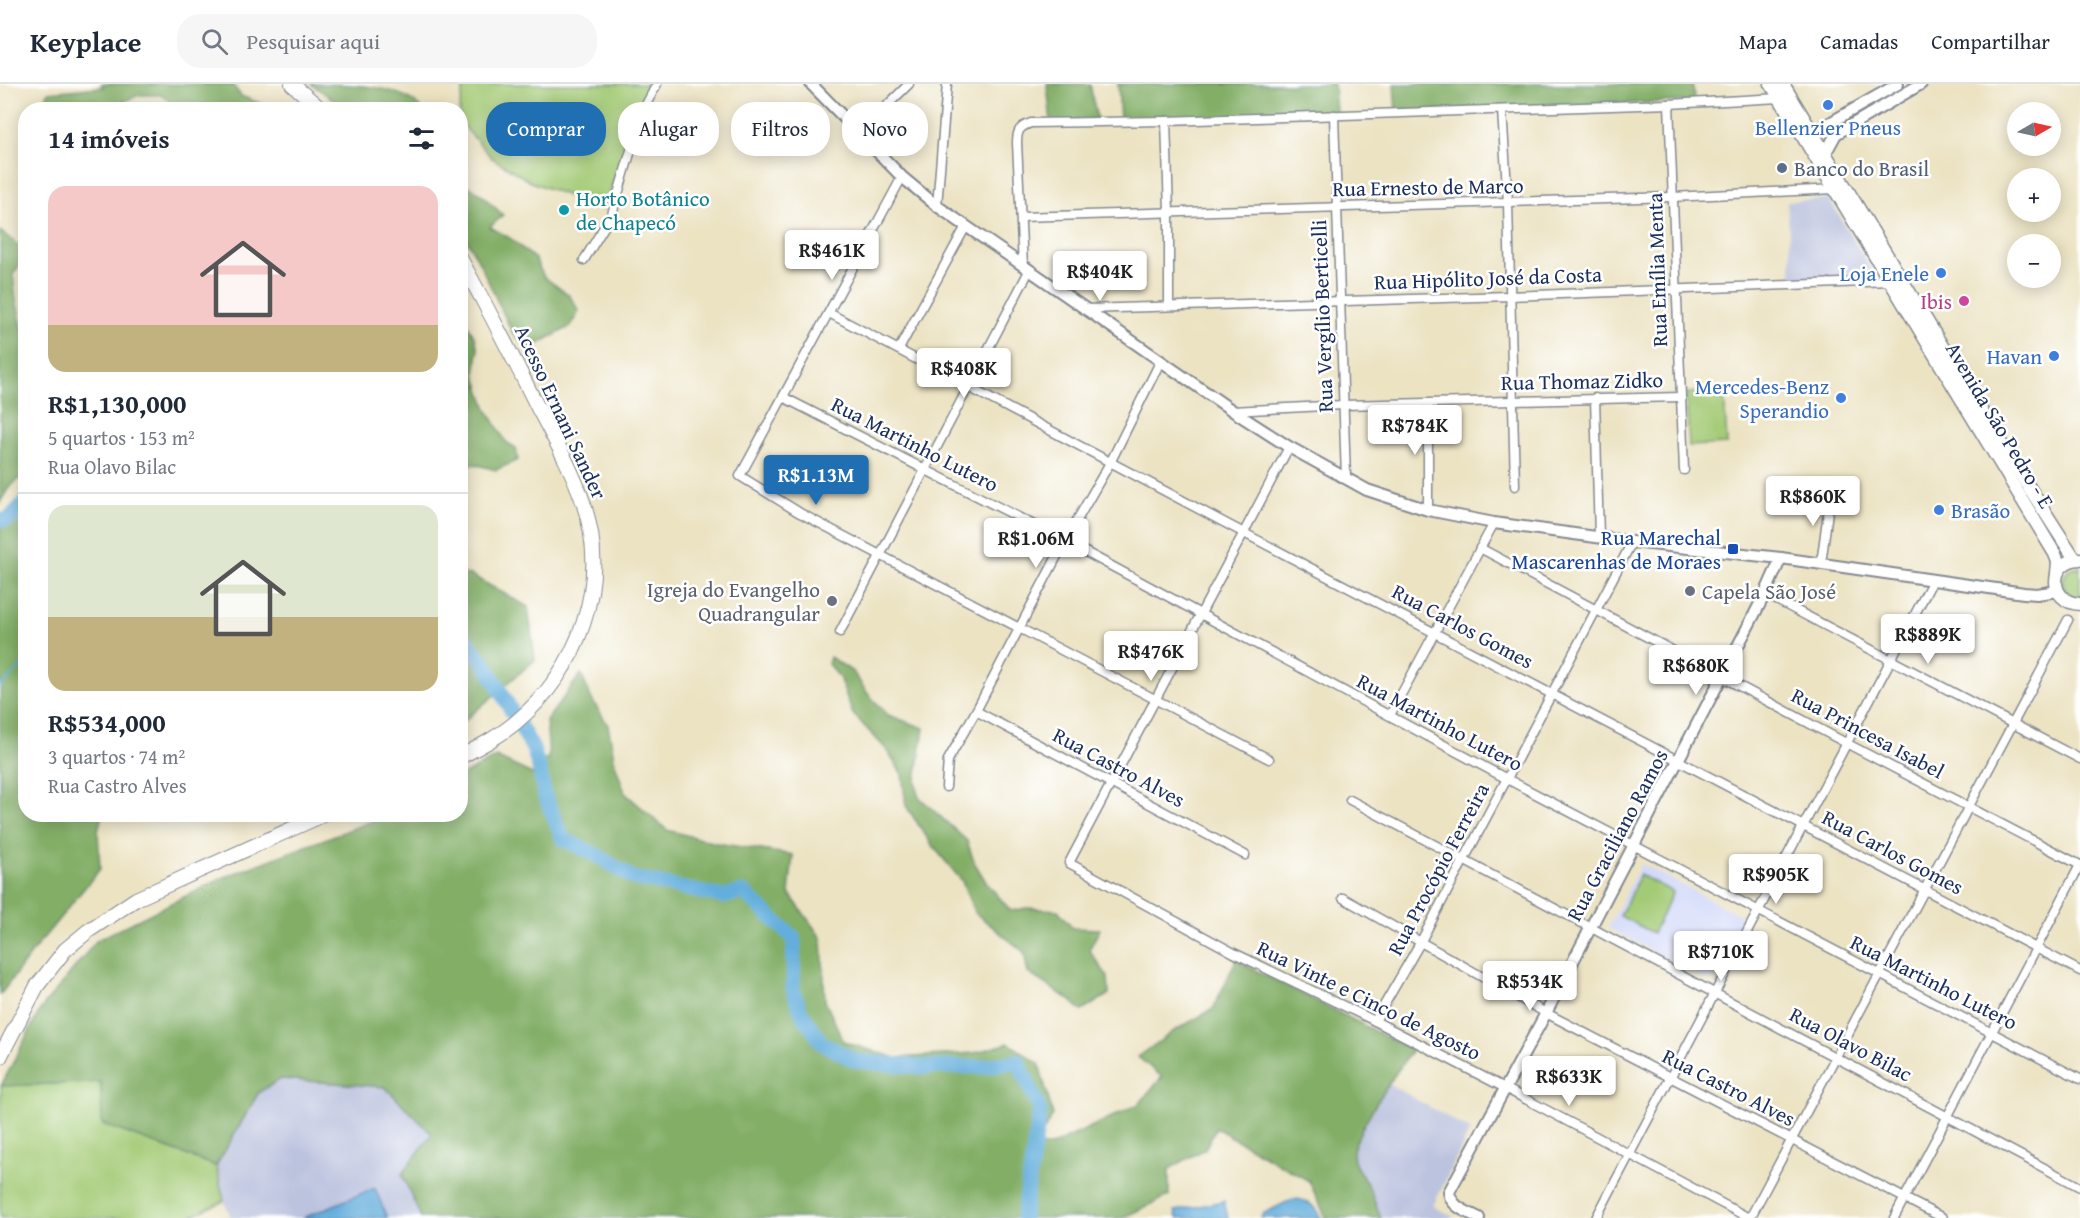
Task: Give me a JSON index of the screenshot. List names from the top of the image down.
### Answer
{
  "streets": {
    "highway": ["Acesso Ernani Sander"],
    "main road": ["Avenida São Pedro - E"],
    "street": [
      "Rua Ernesto de Marco",
      "Rua Emília Menta",
      "Rua Hipólito José da Costa",
      "Rua Vergílio Berticelli",
      "Rua Thomaz Zidko",
      "Rua Martinho Lutero",
      "Rua Carlos Gomes",
      "Rua Princesa Isabel",
      "Rua Castro Alves",
      "Rua Graciliano Ramos",
      "Rua Procópio Ferreira",
      "Rua Vinte e Cinco de Agosto",
      "Rua Olavo Bilac"
    ]
  },
  "crossings": [
    ["Rua Ernesto de Marco", "Rua Emília Menta"],
    ["Rua Ernesto de Marco", "Rua Vergílio Berticelli"],
    ["Rua Ernesto de Marco", "Avenida São Pedro - E"],
    ["Rua Emília Menta", "Rua Hipólito José da Costa"],
    ["Rua Emília Menta", "Rua Thomaz Zidko"],
    ["Rua Hipólito José da Costa", "Rua Vergílio Berticelli"],
    ["Rua Hipólito José da Costa", "Avenida São Pedro - E"],
    ["Rua Vergílio Berticelli", "Rua Thomaz Zidko"],
    ["Rua Martinho Lutero", "Rua Graciliano Ramos"],
    ["Rua Martinho Lutero", "Rua Procópio Ferreira"],
    ["Rua Carlos Gomes", "Rua Graciliano Ramos"],
    ["Rua Carlos Gomes", "Rua Procópio Ferreira"],
    ["Rua Princesa Isabel", "Rua Graciliano Ramos"],
    ["Rua Princesa Isabel", "Rua Procópio Ferreira"],
    ["Rua Castro Alves", "Rua Graciliano Ramos"],
    ["Rua Castro Alves", "Rua Procópio Ferreira"],
    ["Rua Castro Alves", "Rua Vinte e Cinco de Agosto"],
    ["Rua Graciliano Ramos", "Rua Vinte e Cinco de Agosto"],
    ["Rua Graciliano Ramos", "Rua Olavo Bilac"],
    ["Rua Procópio Ferreira", "Rua Vinte e Cinco de Agosto"],
    ["Rua Procópio Ferreira", "Rua Olavo Bilac"]
  ],
  "places": {
    "other": [
      "Bellenzier Pneus",
      "Banco do Brasil",
      "Horto Botânico de Chapecó",
      "Loja Enele",
      "Ibis",
      "Havan",
      "Mercedes-Benz Sperandio",
      "Brasão",
      "Capela São José",
      "Igreja do Evangelho Quadrangular"
    ],
    "transit": ["Rua Marechal Mascarenhas de Moraes"]
  },
  "north": "right",
  "page": {
    "header": "Keyplace",
    "search": "Pesquisar aqui",
    "nav": ["Mapa", "Camadas", "Compartilhar"],
    "map_buttons": ["+", "−"],
    "chip": [
      "Comprar",
      "Alugar",
      "Filtros",
      "Novo"
    ],
    "heading": "14 imóveis",
    "list": [
      {
        "name": "R$1,130,000",
        "note": "5 quartos · 153 m² · Rua Olavo Bilac"
      },
      {
        "name": "R$534,000",
        "note": "3 quartos · 74 m² · Rua Castro Alves"
      }
    ],
    "price": [
      "R$461K",
      "R$404K",
      "R$408K",
      "R$784K",
      "R$1.13M",
      "R$860K",
      "R$1.06M",
      "R$889K",
      "R$476K",
      "R$680K",
      "R$905K",
      "R$710K",
      "R$534K",
      "R$633K"
    ]
  }
}
